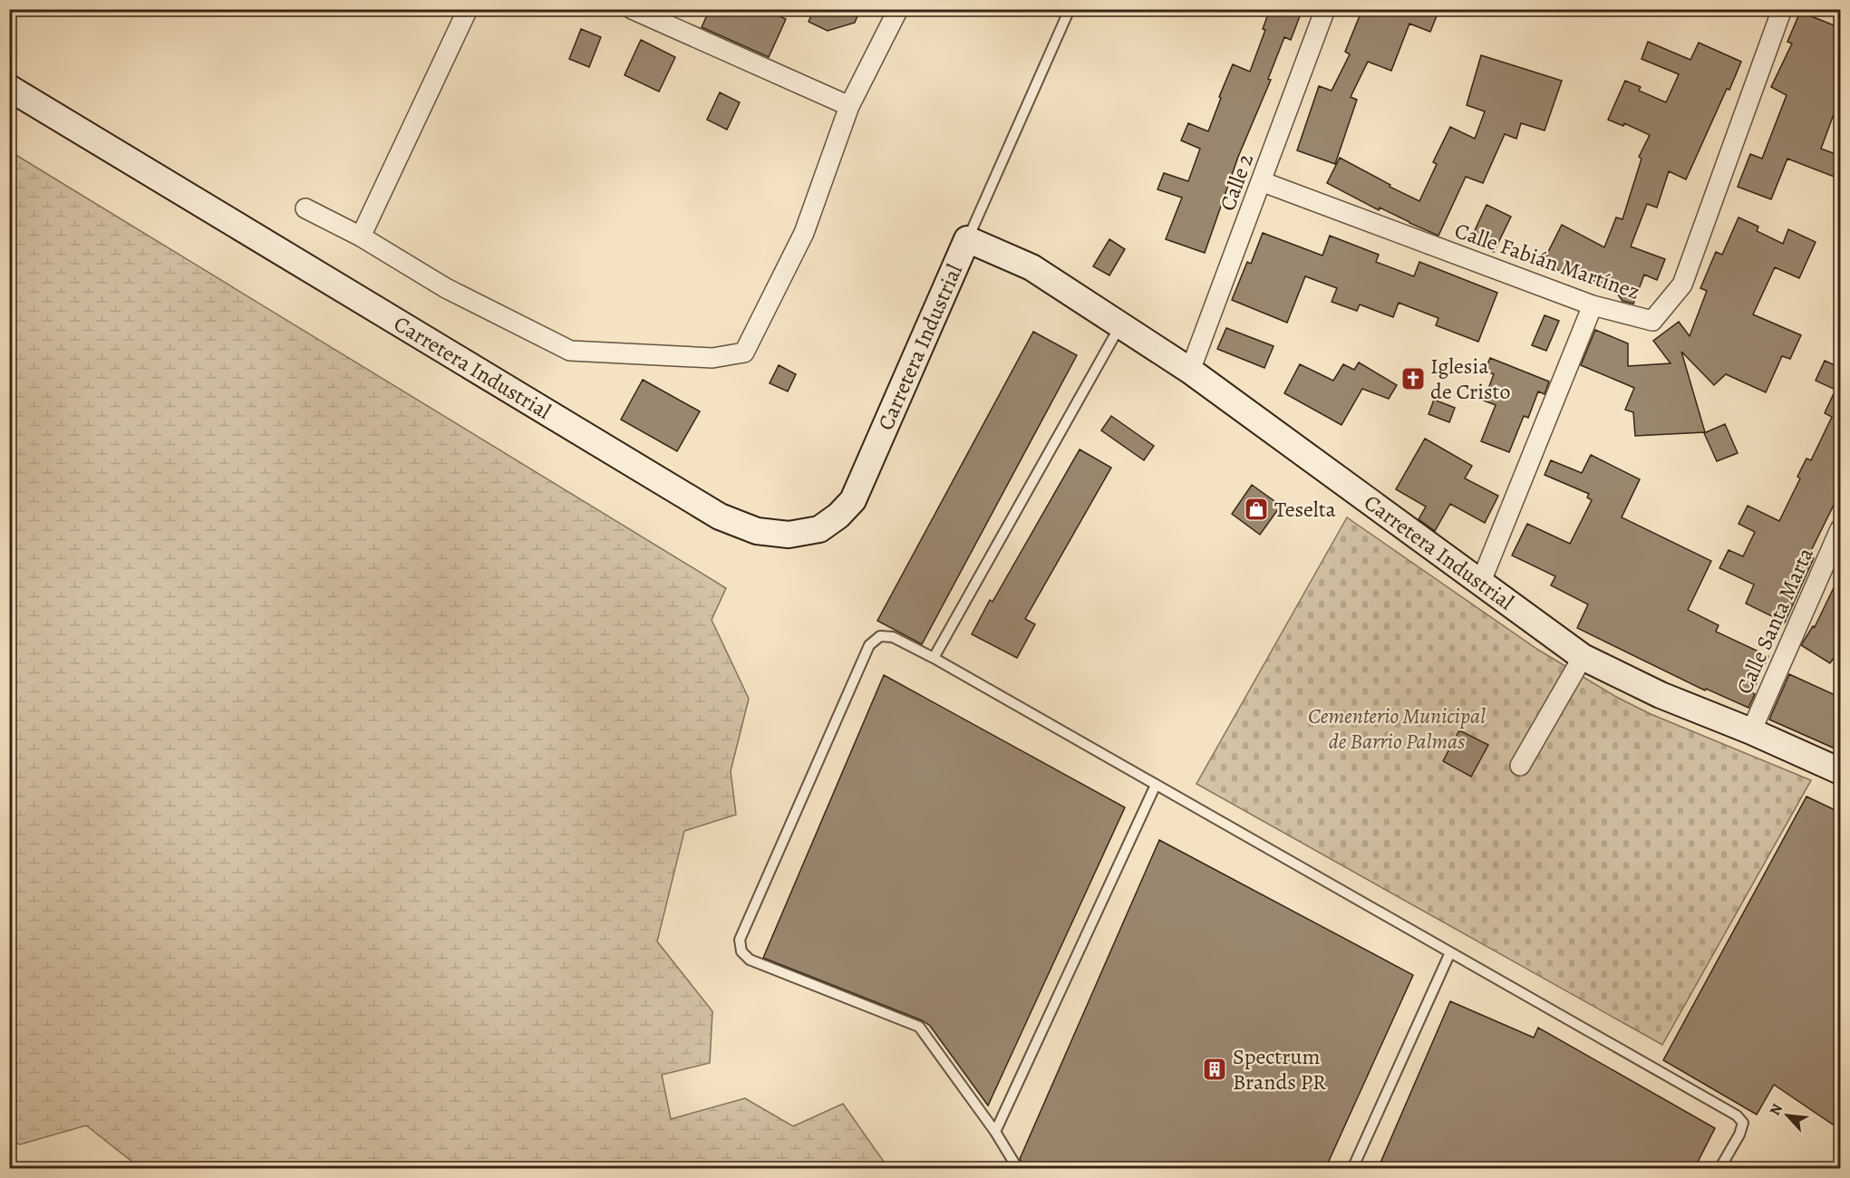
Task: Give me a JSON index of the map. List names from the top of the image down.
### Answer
{
  "streets": {
    "street": [
      "Calle 2",
      "Calle Fabián Martínez",
      "Carretera Industrial",
      "Calle Santa Marta"
    ]
  },
  "crossings": [
    ["Calle 2", "Calle Fabián Martínez"],
    ["Calle 2", "Carretera Industrial"],
    ["Carretera Industrial", "Calle Santa Marta"]
  ],
  "parks": ["Cementerio Municipal de Barrio Palmas"],
  "places": {
    "church": ["Iglesia de Cristo"],
    "shop": ["Teselta"],
    "building": ["Spectrum Brands PR"]
  },
  "north": "top left"
}
